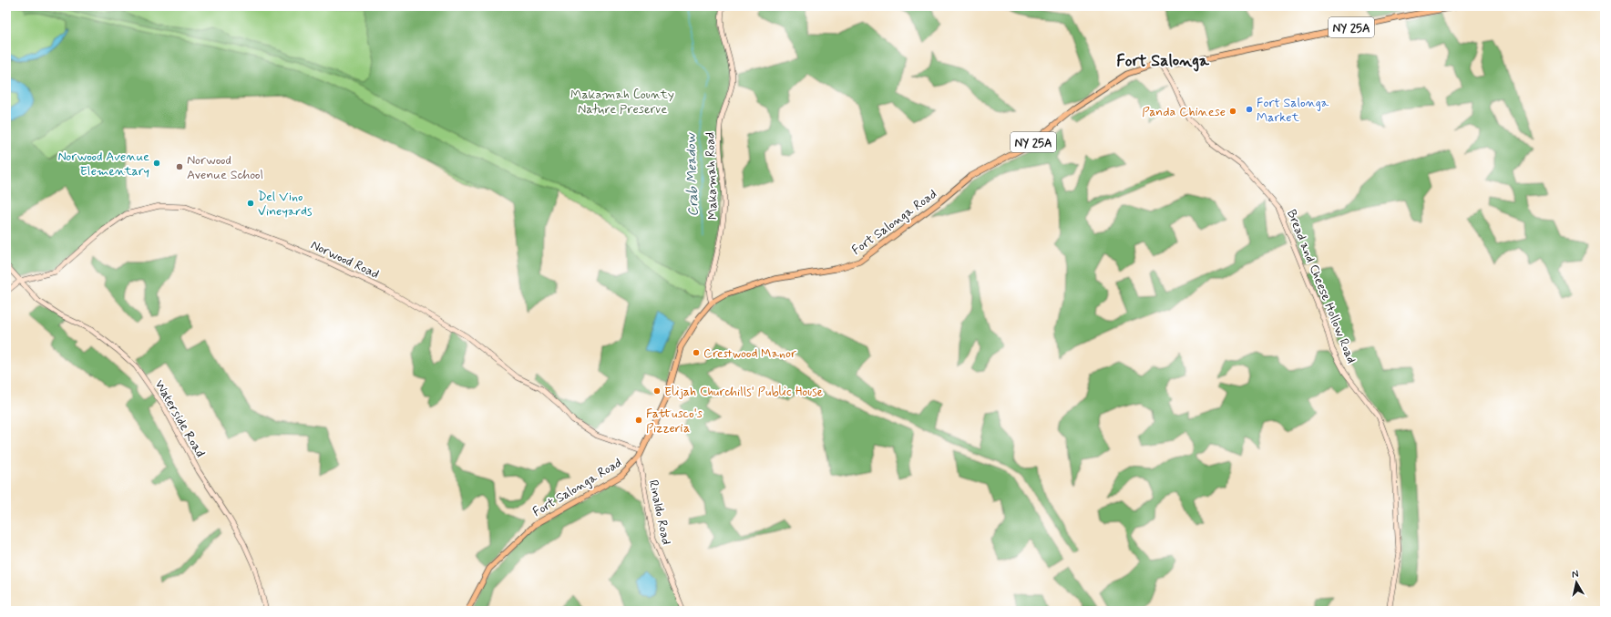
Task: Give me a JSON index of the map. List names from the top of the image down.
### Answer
{
  "streets": {
    "main road": ["NY 25A", "Fort Salonga Road"],
    "street": [
      "Makamah Road",
      "Norwood Road",
      "Bread and Cheese Hollow Road",
      "Waterside Road",
      "Rinaldo Road"
    ]
  },
  "crossings": [
    ["Makamah Road", "Fort Salonga Road"],
    ["Fort Salonga Road", "Norwood Road"],
    ["Fort Salonga Road", "Bread and Cheese Hollow Road"],
    ["Fort Salonga Road", "Rinaldo Road"],
    ["Norwood Road", "Waterside Road"]
  ],
  "districts": ["Fort Salonga"],
  "water": ["Crab Meadow"],
  "parks": ["Makamah County Nature Preserve"],
  "places": [
    "Fort Salonga Market",
    "Panda Chinese",
    "Norwood Avenue Elementary",
    "Norwood Avenue School",
    "Del Vino Vineyards",
    "Crestwood Manor",
    "Elijah Churchills' Public House",
    "Fattusco's Pizzeria"
  ],
  "north": "top"
}
